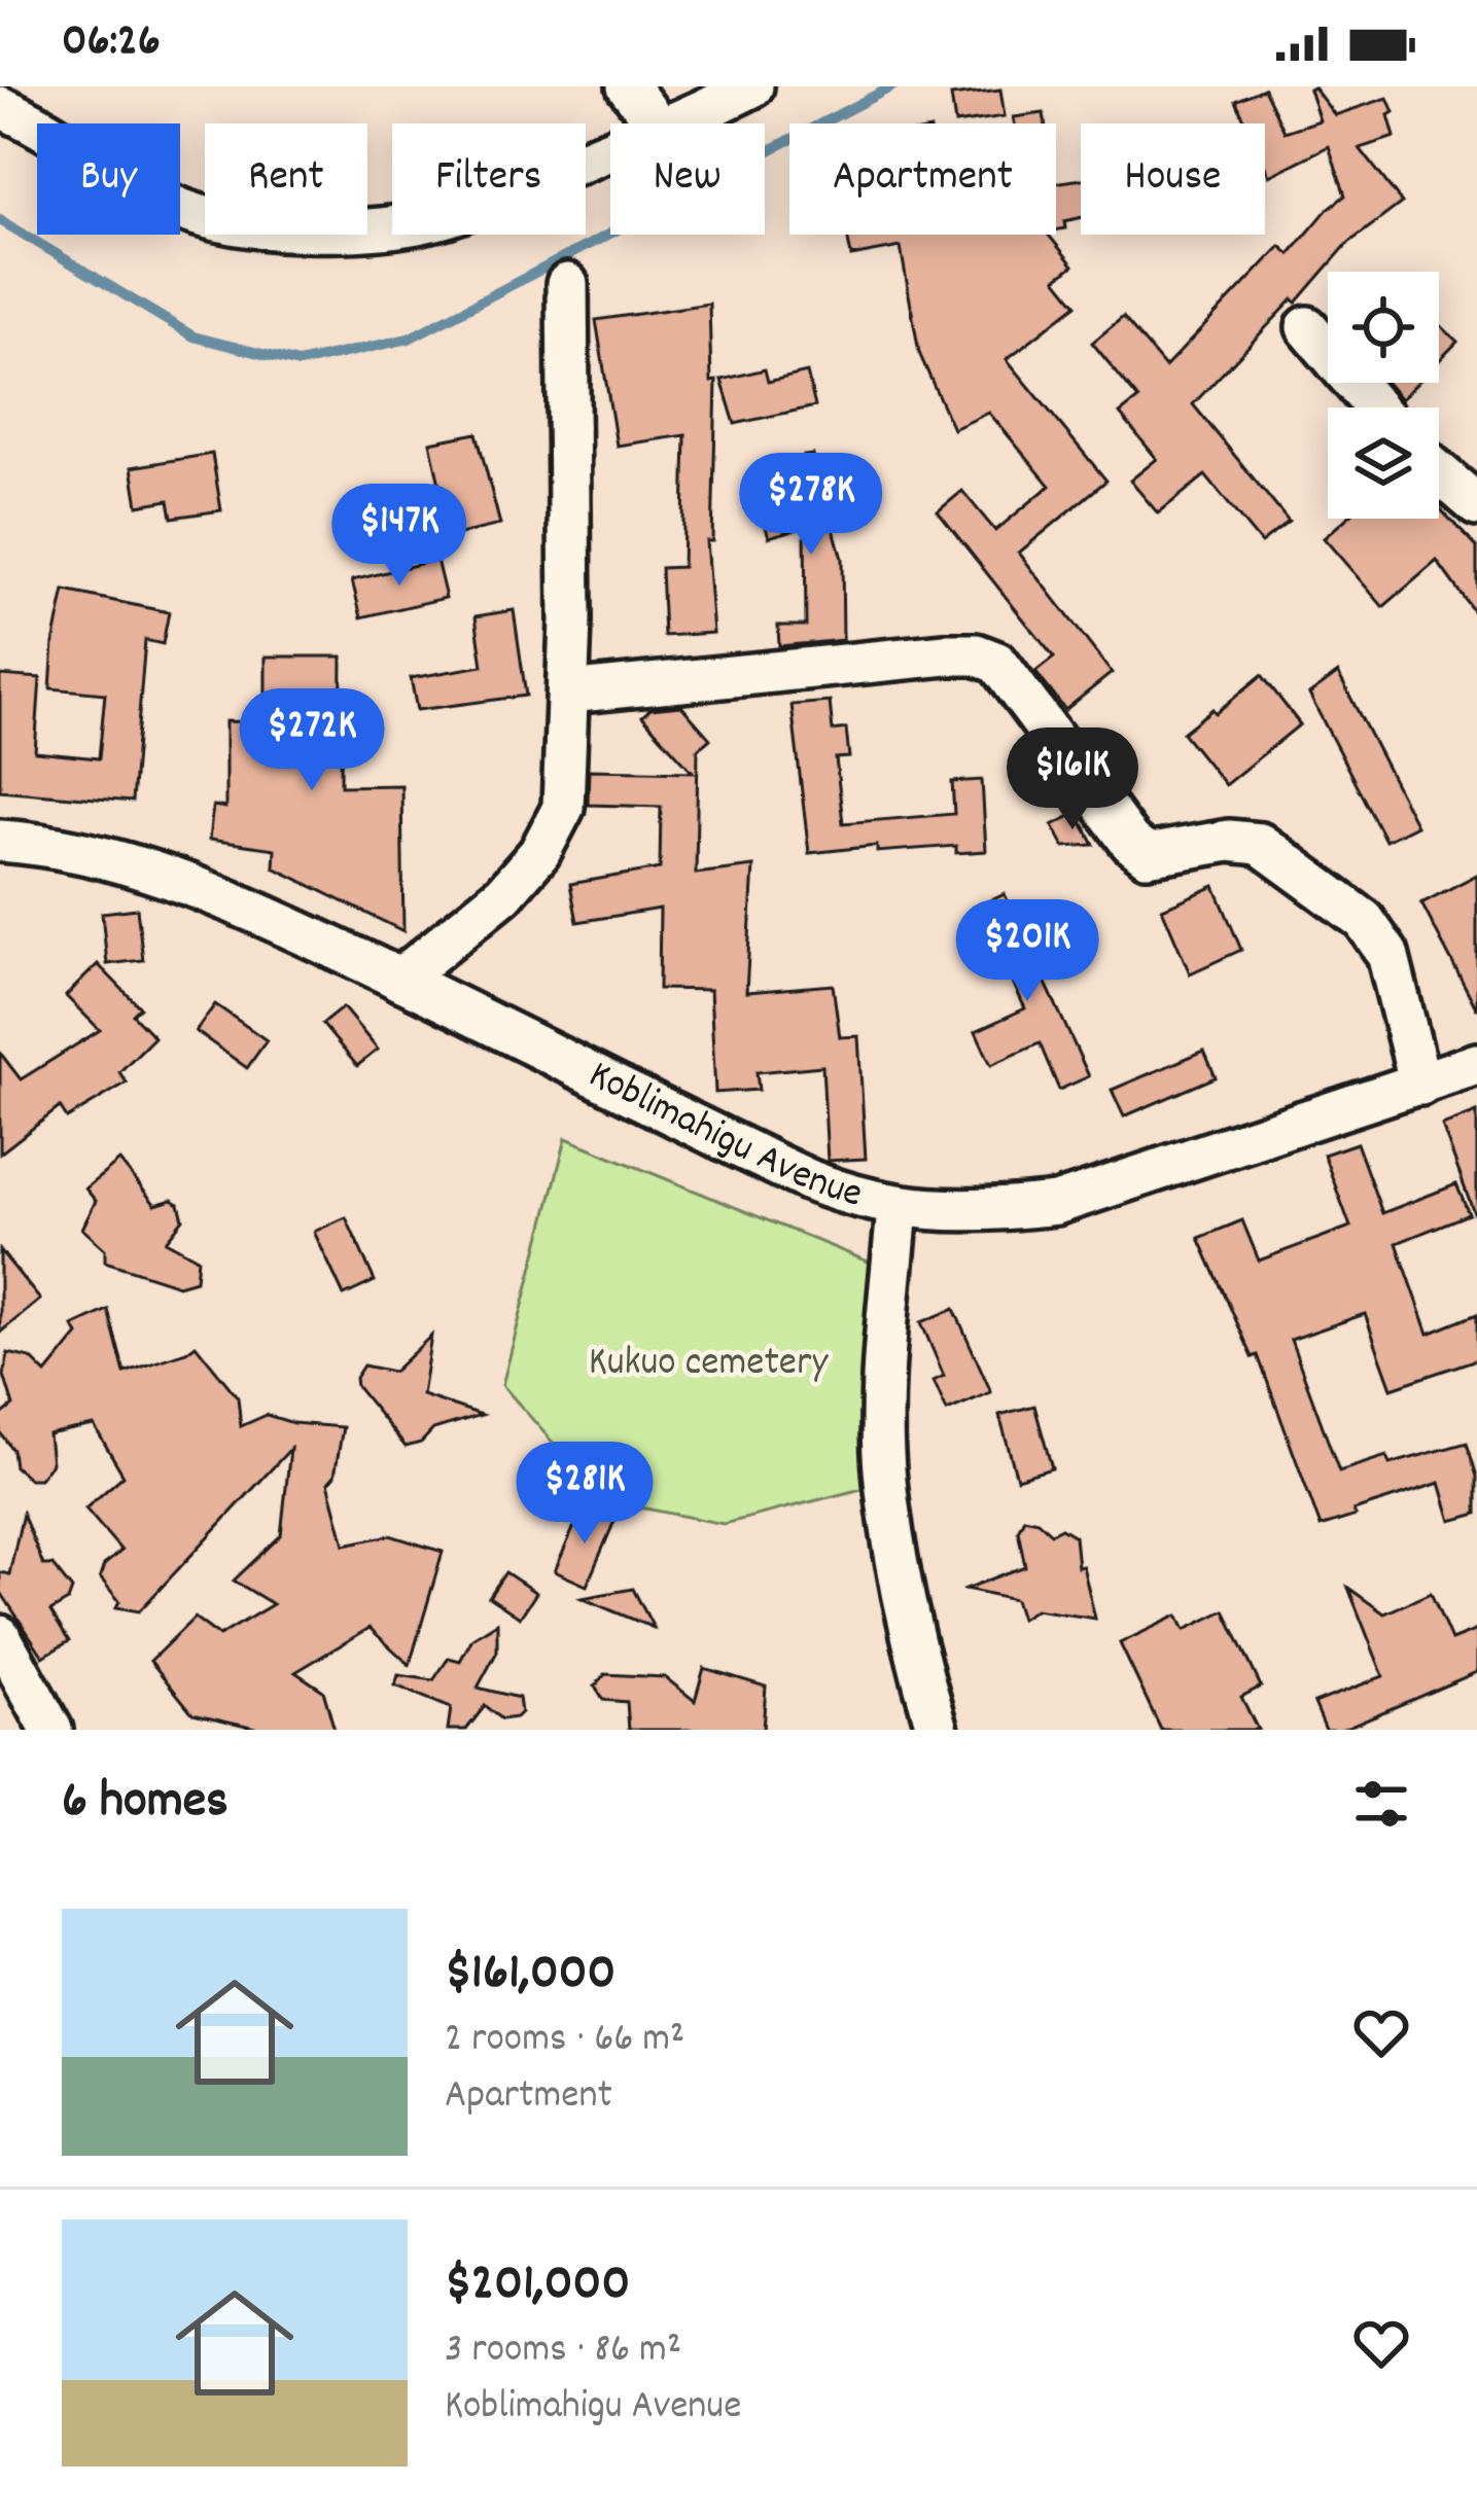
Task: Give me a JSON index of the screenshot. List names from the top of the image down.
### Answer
{
  "streets": {
    "street": ["Koblimahigu Avenue"]
  },
  "parks": ["Kukuo cemetery"],
  "page": {
    "status": "06:26",
    "chip": [
      "Buy",
      "Rent",
      "Filters",
      "New",
      "Apartment",
      "House"
    ],
    "price": [
      "$278K",
      "$147K",
      "$272K",
      "$161K",
      "$201K",
      "$281K"
    ],
    "heading": "6 homes",
    "list": [
      {
        "name": "$161,000",
        "note": "2 rooms · 66 m² · Apartment"
      },
      {
        "name": "$201,000",
        "note": "3 rooms · 86 m² · Koblimahigu Avenue"
      }
    ]
  }
}
